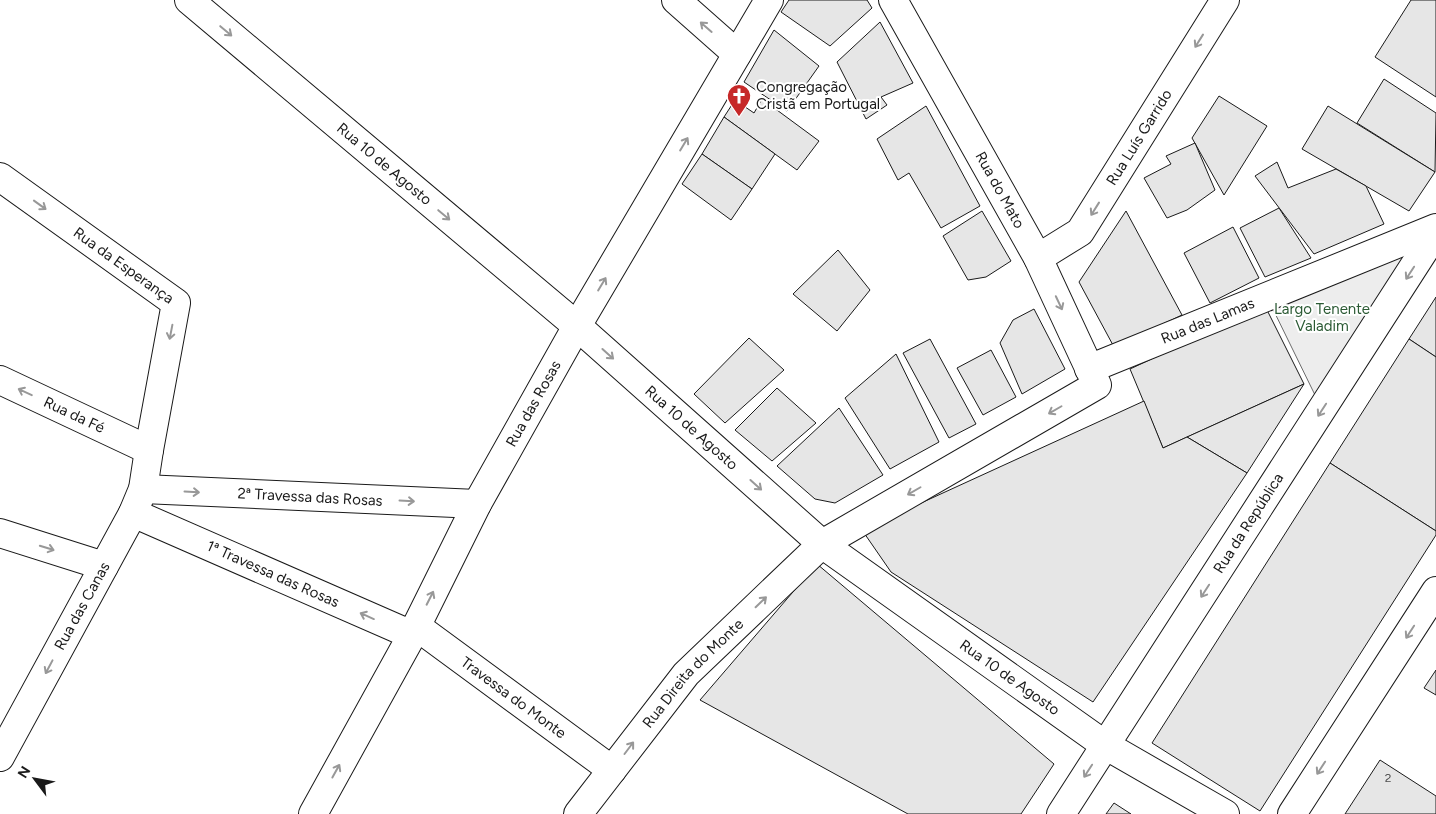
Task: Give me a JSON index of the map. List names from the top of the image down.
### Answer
{
  "streets": {
    "street": [
      "Rua Luís Garrido",
      "Rua 10 de Agosto",
      "Rua do Mato",
      "Rua da Esperança",
      "Rua das Lamas",
      "Rua das Rosas",
      "Rua da Fé",
      "2ª Travessa das Rosas",
      "Rua da República",
      "1ª Travessa das Rosas",
      "Rua das Canas",
      "Rua Direita do Monte",
      "Travessa do Monte"
    ]
  },
  "crossings": [
    ["Rua Luís Garrido", "Rua do Mato"],
    ["Rua 10 de Agosto", "Rua das Lamas"],
    ["Rua 10 de Agosto", "Rua das Rosas"],
    ["Rua 10 de Agosto", "Rua da República"],
    ["Rua 10 de Agosto", "Rua Direita do Monte"],
    ["Rua do Mato", "Rua das Lamas"],
    ["Rua da Esperança", "Rua da Fé"],
    ["Rua da Esperança", "Rua das Canas"],
    ["Rua das Lamas", "Rua Direita do Monte"],
    ["Rua das Rosas", "2ª Travessa das Rosas"],
    ["Rua das Rosas", "1ª Travessa das Rosas"],
    ["Rua das Rosas", "Travessa do Monte"],
    ["Rua da Fé", "Rua das Canas"],
    ["2ª Travessa das Rosas", "1ª Travessa das Rosas"],
    ["2ª Travessa das Rosas", "Rua das Canas"],
    ["1ª Travessa das Rosas", "Rua das Canas"],
    ["1ª Travessa das Rosas", "Travessa do Monte"],
    ["Rua Direita do Monte", "Travessa do Monte"]
  ],
  "one_way": [
    "Rua Luís Garrido",
    "Rua 10 de Agosto",
    "Rua da Esperança",
    "Rua das Lamas",
    "Rua das Rosas",
    "2ª Travessa das Rosas",
    "1ª Travessa das Rosas",
    "Rua das Canas",
    "Rua Direita do Monte"
  ],
  "parks": ["Largo Tenente Valadim"],
  "places": {
    "church": ["Congregação Cristã em Portugal"]
  },
  "house_numbers": ["2"],
  "north": "top left"
}
